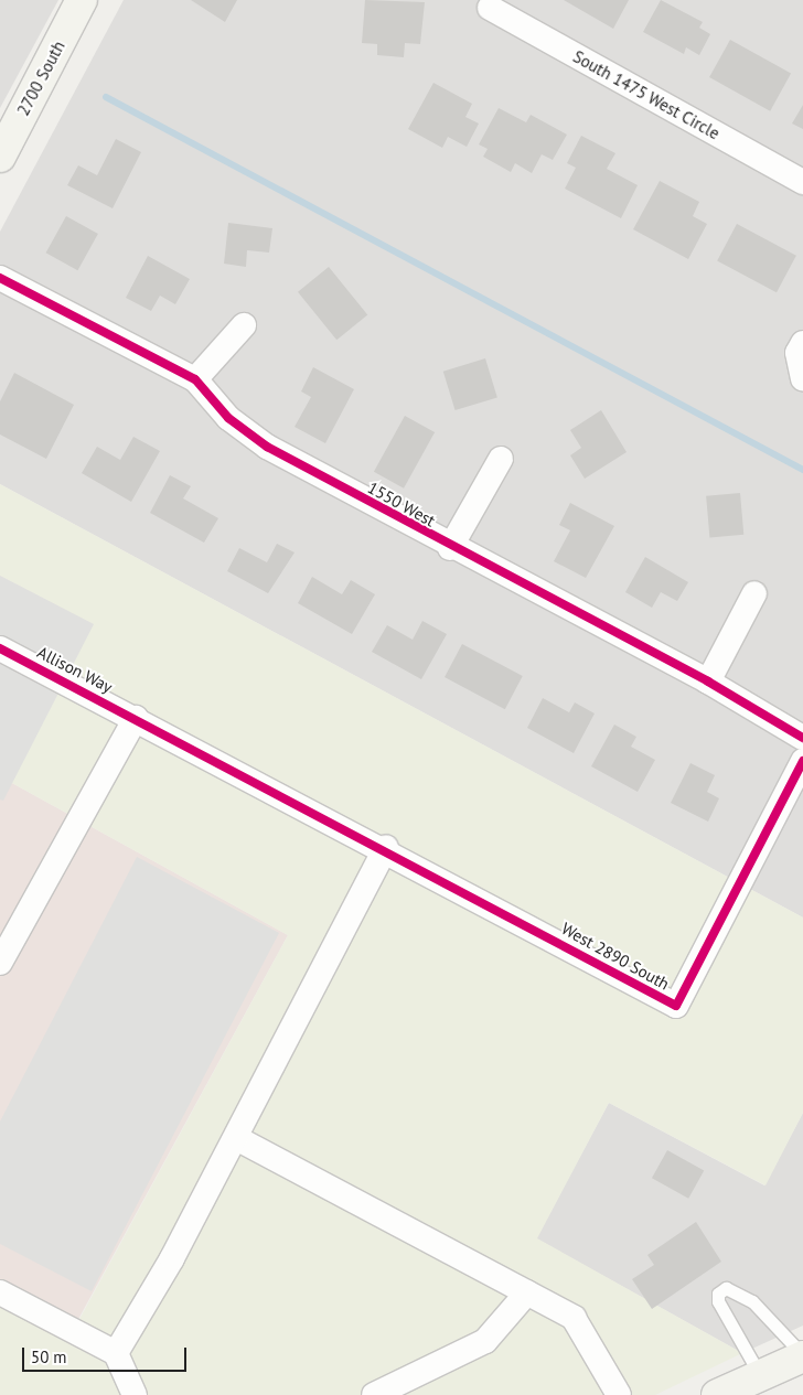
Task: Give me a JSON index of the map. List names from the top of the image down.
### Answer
{
  "streets": {
    "main road": ["2700 South"],
    "street": [
      "South 1475 West Circle",
      "1550 West",
      "Allison Way",
      "West 2890 South"
    ]
  },
  "crossings": [
    ["Allison Way", "West 2890 South"]
  ],
  "scale_bar": "50 m"
}
